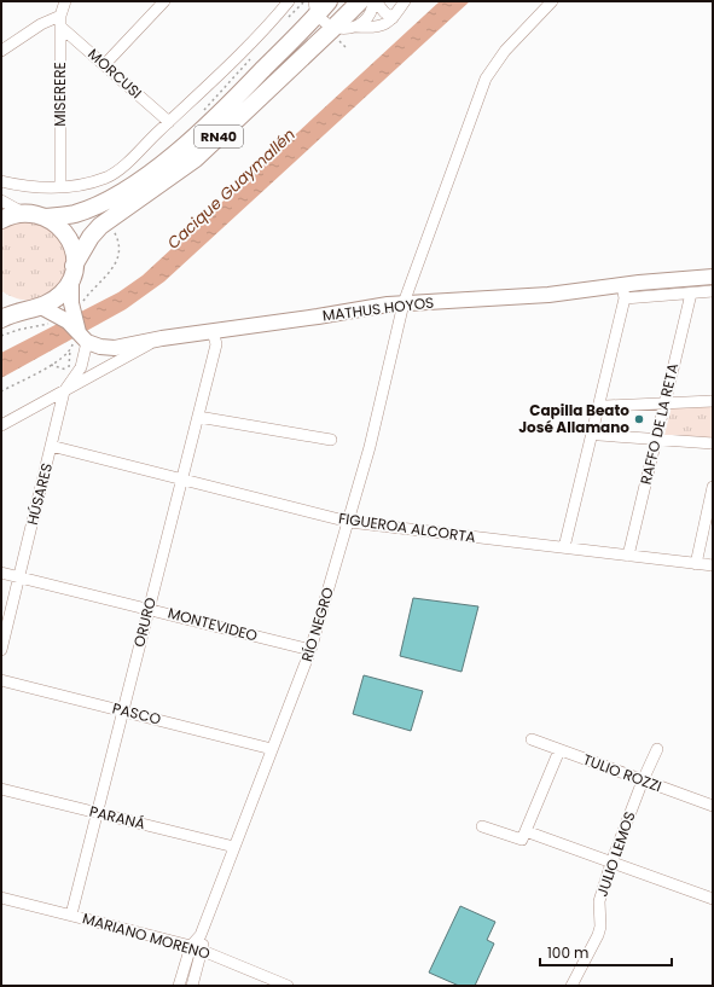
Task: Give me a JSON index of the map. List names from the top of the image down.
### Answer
{
  "streets": {
    "highway": ["RN40"],
    "main road": ["MATHUS HOYOS"],
    "street": [
      "MORCUSI",
      "MISERERE",
      "RAFFO DE LA RETA",
      "HÚSARES",
      "FIGUEROA ALCORTA",
      "ORURO",
      "MONTEVIDEO",
      "RÍO NEGRO",
      "PASCO",
      "TULIO ROZZI",
      "PARANÁ",
      "JULIO LEMOS",
      "MARIANO MORENO"
    ]
  },
  "crossings": [
    ["MORCUSI", "MISERERE"],
    ["MATHUS HOYOS", "RAFFO DE LA RETA"],
    ["MATHUS HOYOS", "HÚSARES"],
    ["MATHUS HOYOS", "ORURO"],
    ["MATHUS HOYOS", "RÍO NEGRO"],
    ["RAFFO DE LA RETA", "FIGUEROA ALCORTA"],
    ["HÚSARES", "FIGUEROA ALCORTA"],
    ["HÚSARES", "MONTEVIDEO"],
    ["FIGUEROA ALCORTA", "ORURO"],
    ["FIGUEROA ALCORTA", "RÍO NEGRO"],
    ["ORURO", "MONTEVIDEO"],
    ["ORURO", "PASCO"],
    ["ORURO", "PARANÁ"],
    ["ORURO", "MARIANO MORENO"],
    ["MONTEVIDEO", "RÍO NEGRO"],
    ["RÍO NEGRO", "PASCO"],
    ["RÍO NEGRO", "PARANÁ"],
    ["RÍO NEGRO", "MARIANO MORENO"],
    ["TULIO ROZZI", "JULIO LEMOS"]
  ],
  "water": ["Cacique Guaymallén"],
  "places": ["Capilla Beato José Allamano"],
  "scale_bar": "100 m"
}
